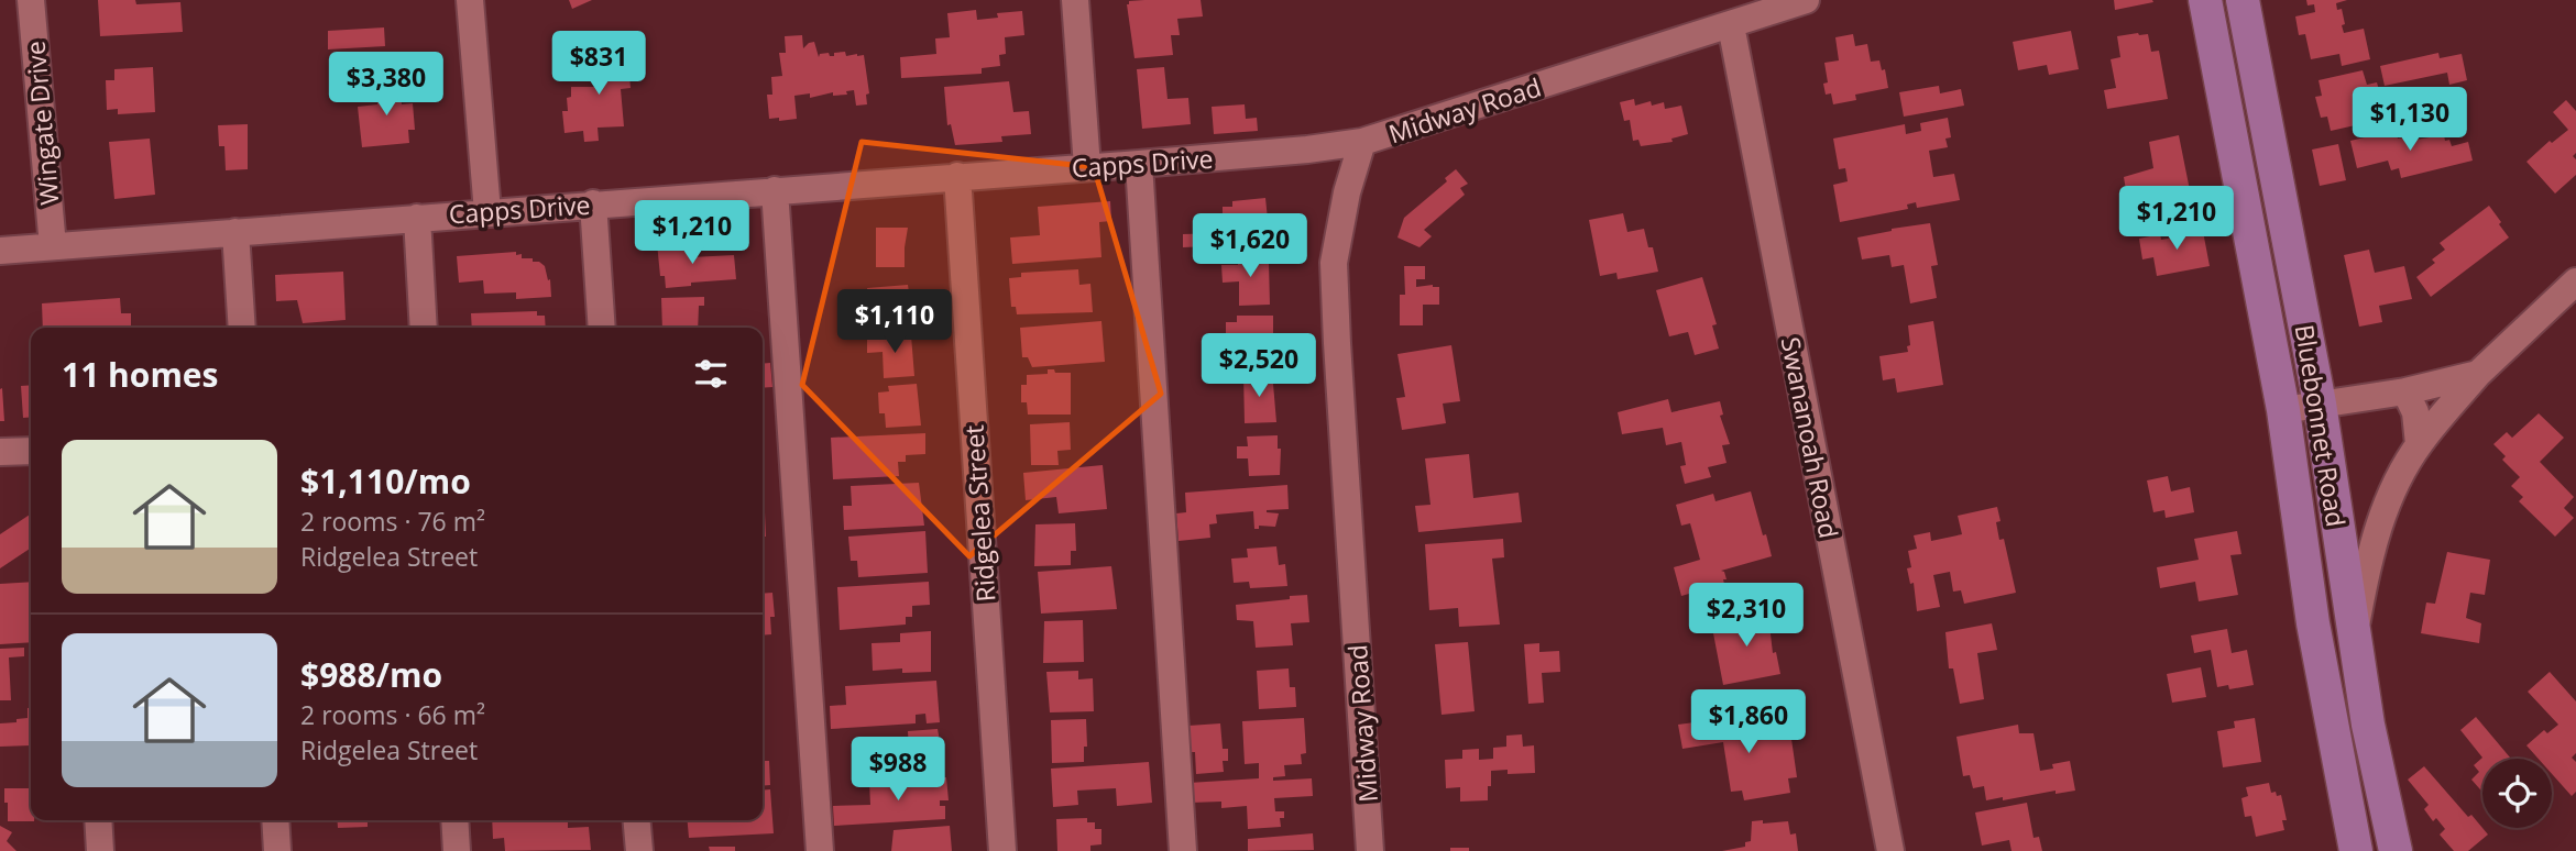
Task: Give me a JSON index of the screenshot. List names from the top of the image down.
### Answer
{
  "streets": {
    "main road": ["Bluebonnet Road"],
    "street": [
      "Midway Road",
      "Wingate Drive",
      "Capps Drive",
      "Swananoah Road",
      "Ridgelea Street"
    ]
  },
  "crossings": [
    ["Midway Road", "Capps Drive"],
    ["Midway Road", "Swananoah Road"],
    ["Wingate Drive", "Capps Drive"],
    ["Capps Drive", "Ridgelea Street"]
  ],
  "page": {
    "price": [
      "$831",
      "$3,380",
      "$1,130",
      "$1,210",
      "$1,210",
      "$1,620",
      "$1,110",
      "$2,520",
      "$2,310",
      "$1,860",
      "$988"
    ],
    "heading": "11 homes",
    "list": [
      {
        "name": "$1,110/mo",
        "note": "2 rooms · 76 m² · Ridgelea Street"
      },
      {
        "name": "$988/mo",
        "note": "2 rooms · 66 m² · Ridgelea Street"
      }
    ]
  }
}
